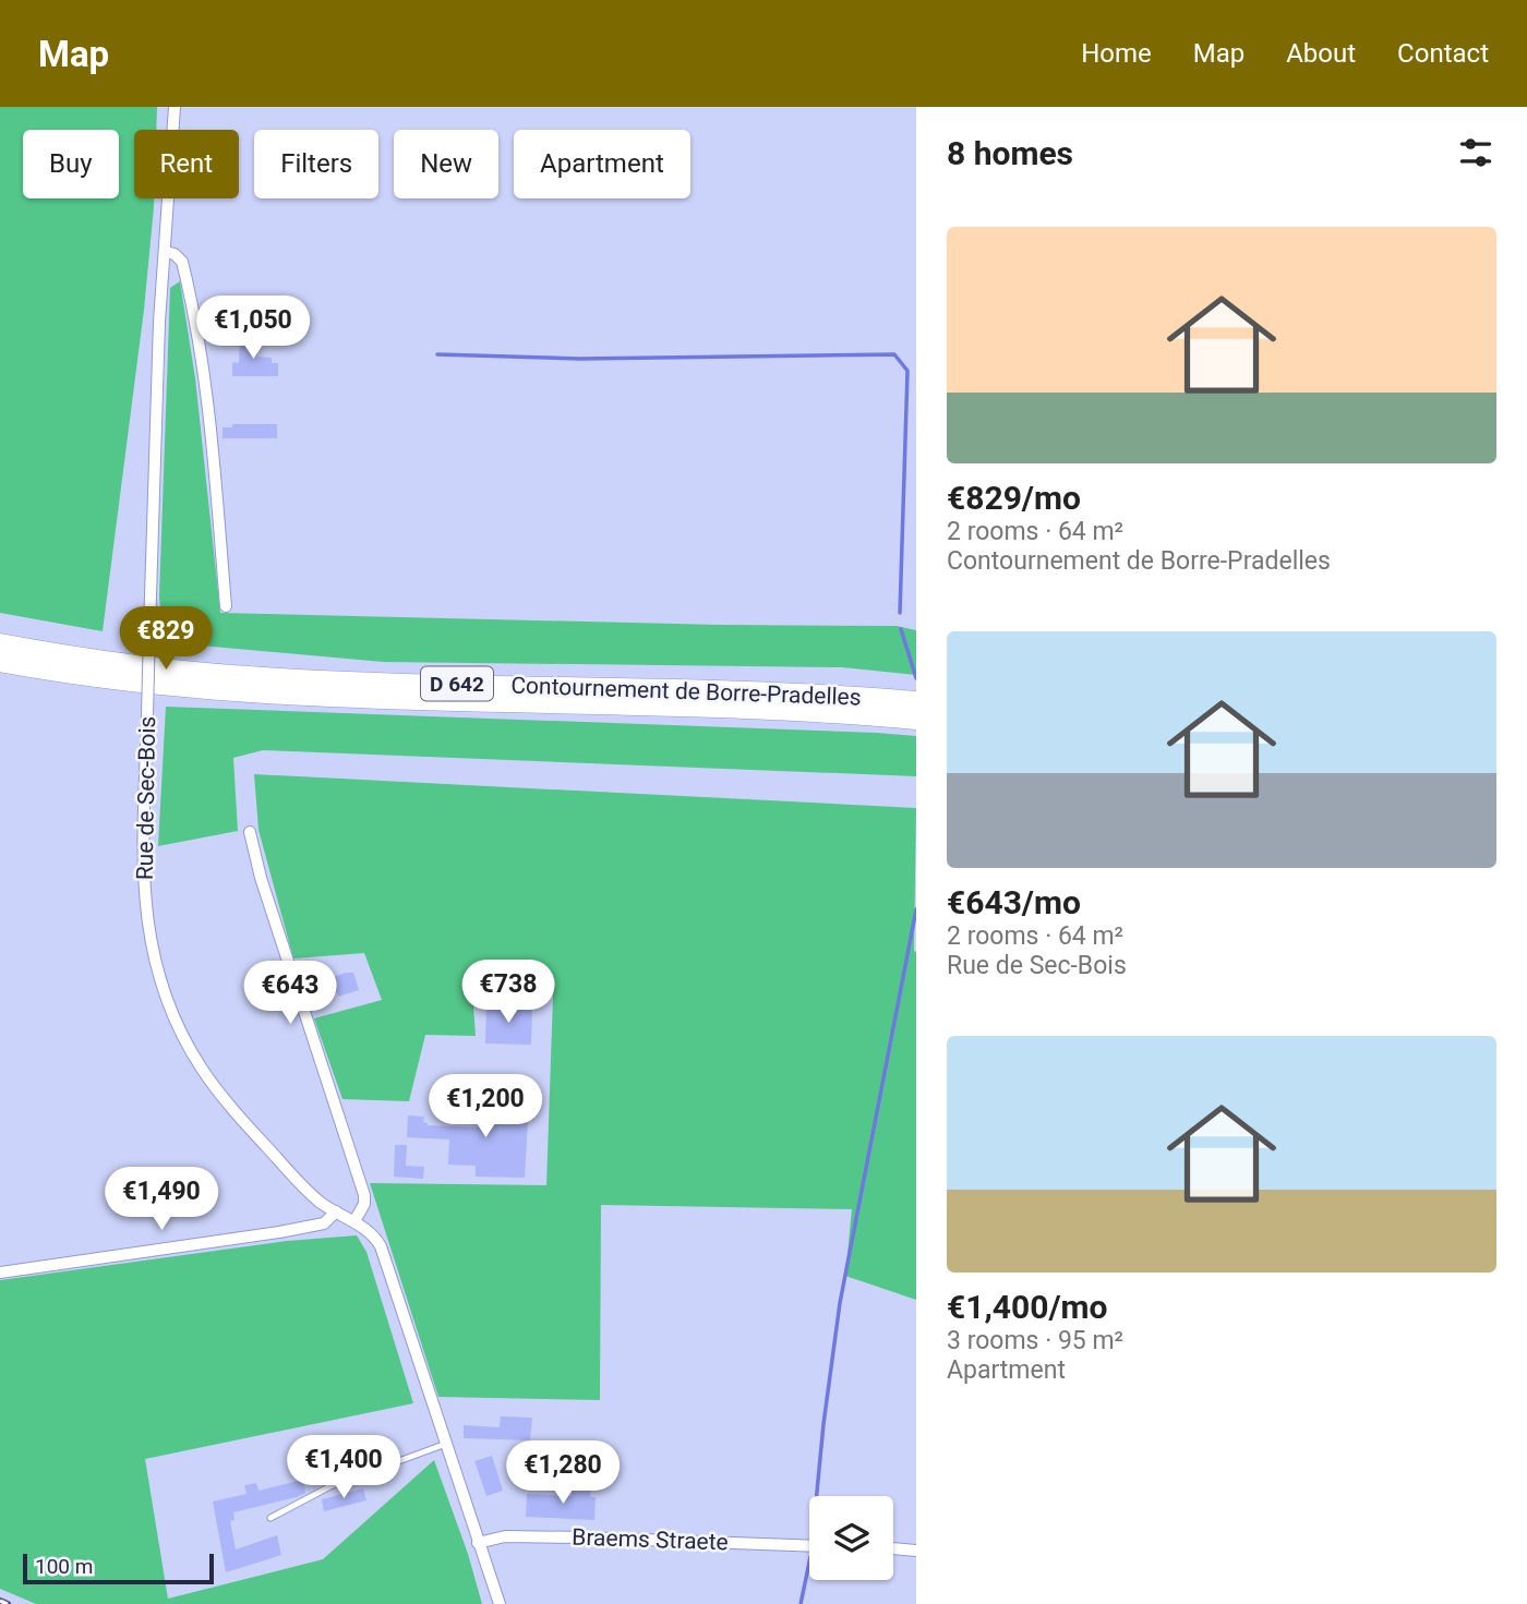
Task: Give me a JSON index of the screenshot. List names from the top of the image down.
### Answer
{
  "streets": {
    "highway": ["D 642", "Contournement de Borre-Pradelles"],
    "street": ["Rue de Sec-Bois", "Braems Straete"]
  },
  "crossings": [
    ["Rue de Sec-Bois", "Braems Straete"]
  ],
  "scale_bar": "100 m",
  "page": {
    "header": "Map",
    "nav": [
      "Home",
      "Map",
      "About",
      "Contact"
    ],
    "heading": "8 homes",
    "chip": [
      "Buy",
      "Rent",
      "Filters",
      "New",
      "Apartment"
    ],
    "list": [
      {
        "name": "€829/mo",
        "note": "2 rooms · 64 m² · Contournement de Borre-Pradelles"
      },
      {
        "name": "€643/mo",
        "note": "2 rooms · 64 m² · Rue de Sec-Bois"
      },
      {
        "name": "€1,400/mo",
        "note": "3 rooms · 95 m² · Apartment"
      }
    ],
    "price": [
      "€1,050",
      "€829",
      "€738",
      "€643",
      "€1,200",
      "€1,490",
      "€1,400",
      "€1,280"
    ],
    "scale": "100 m"
  }
}
